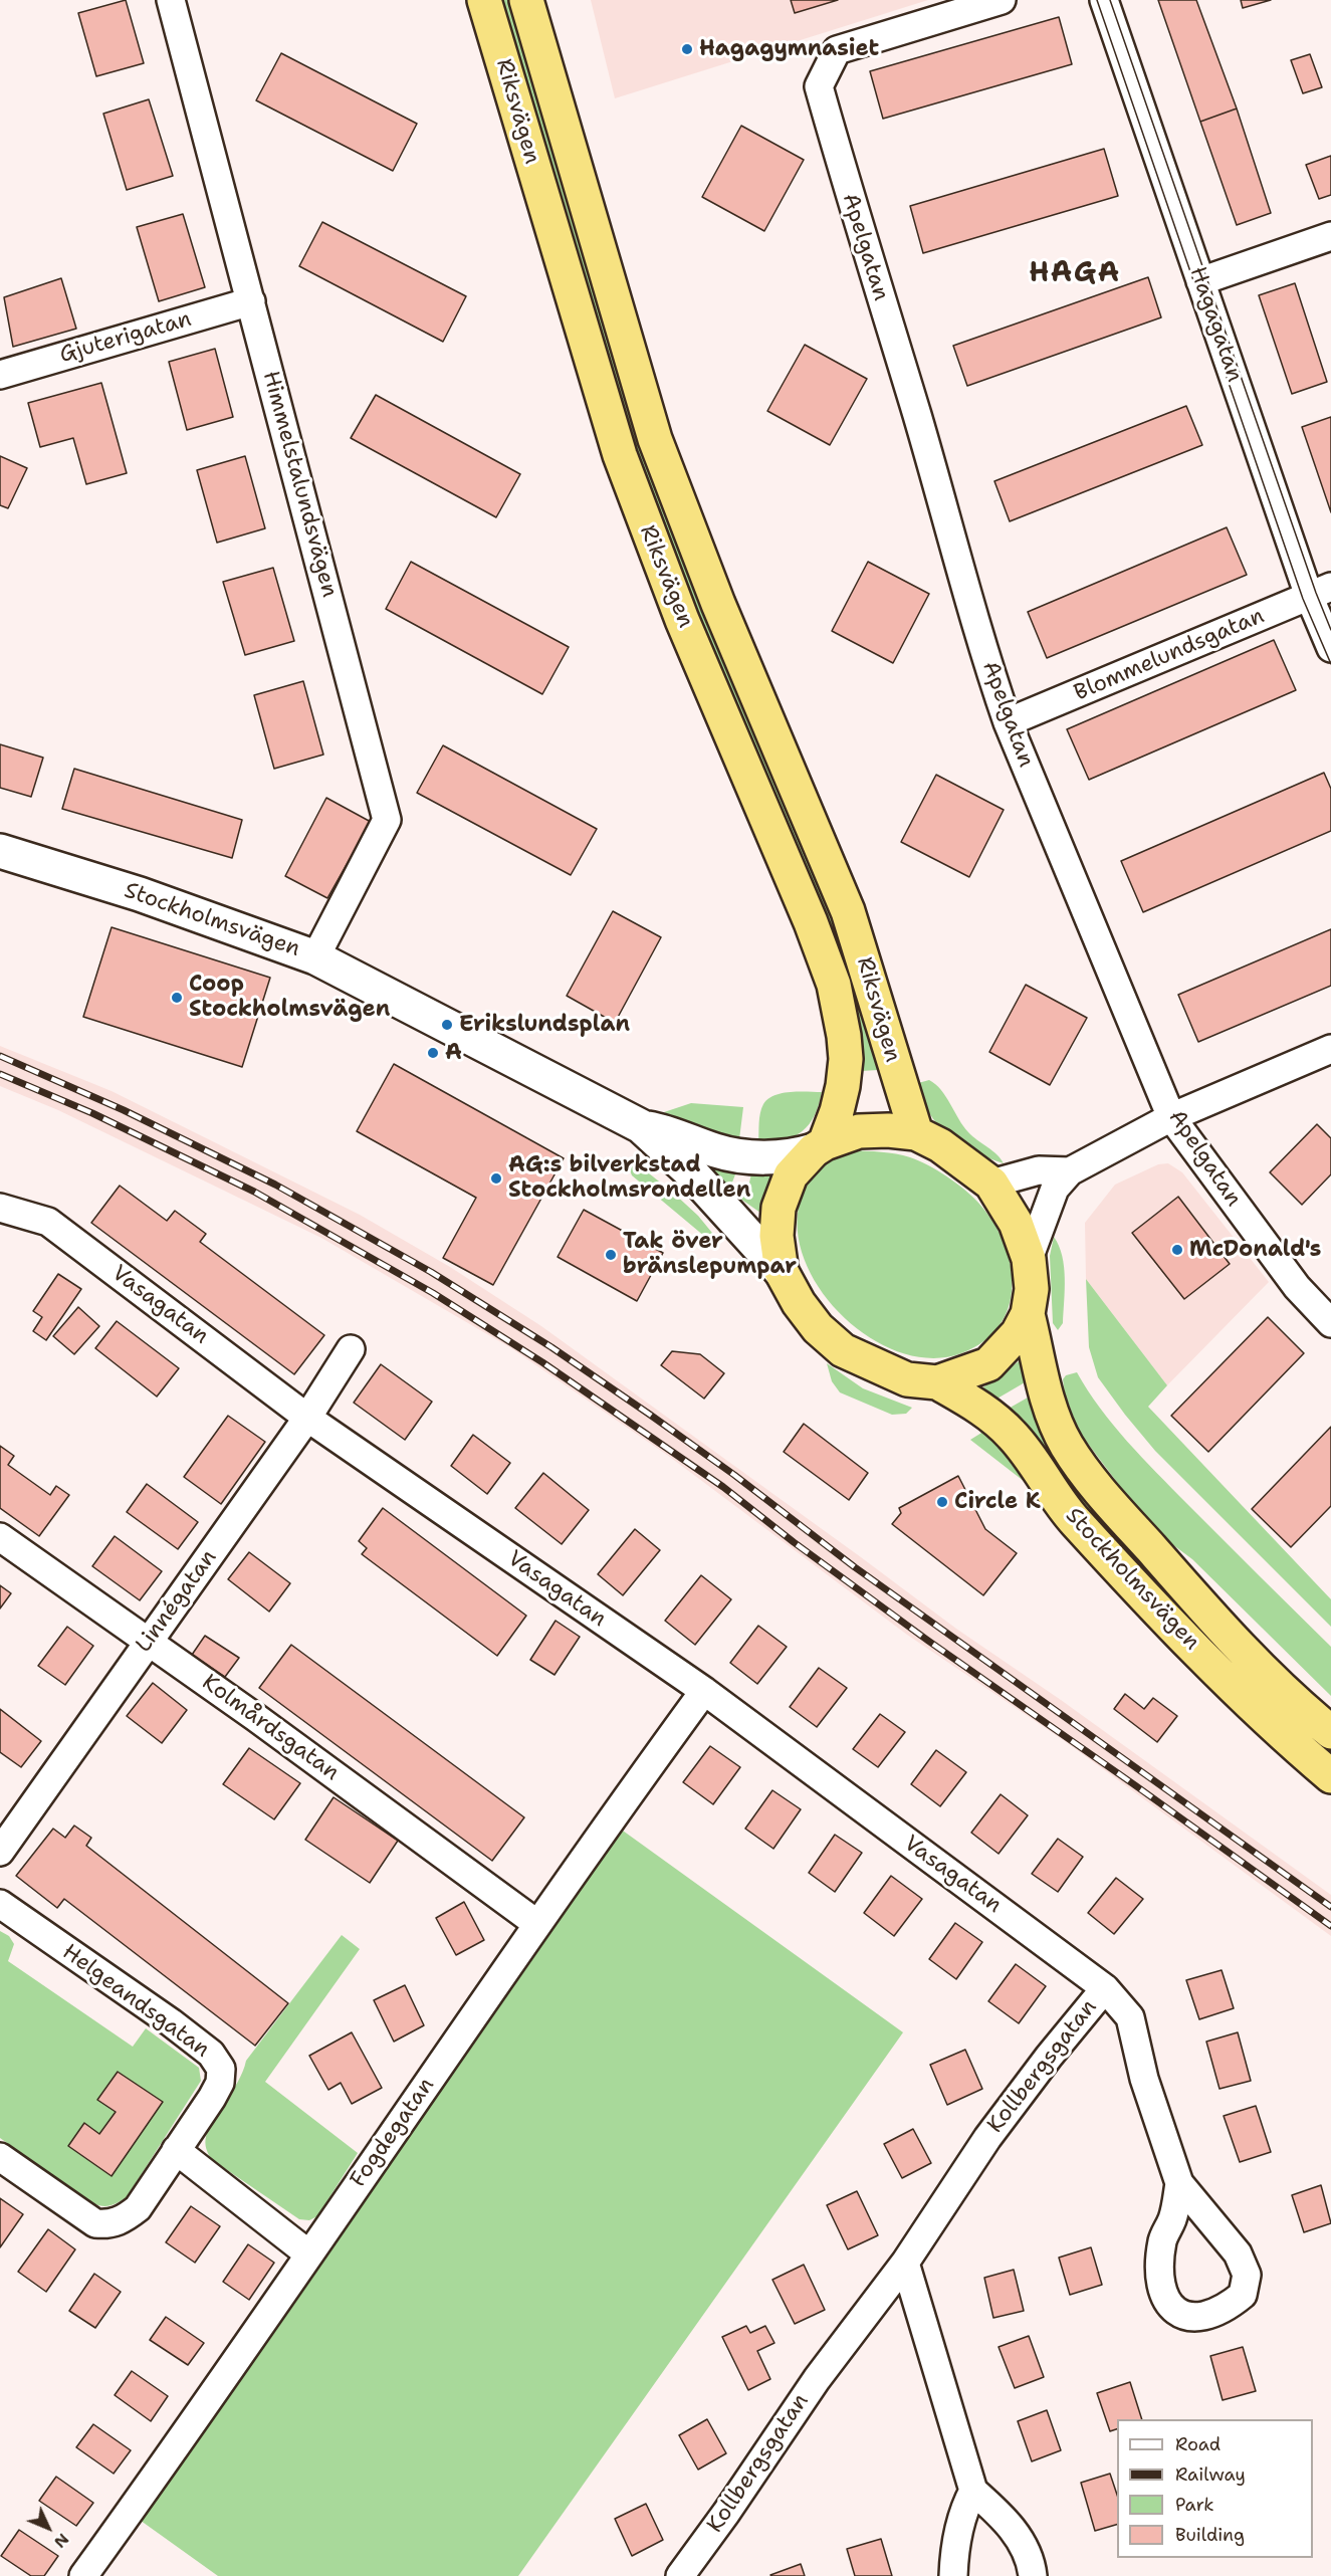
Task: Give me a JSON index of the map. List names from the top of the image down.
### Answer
{
  "streets": {
    "highway": ["Riksvägen", "Stockholmsvägen"],
    "street": [
      "Apelgatan",
      "Hagagatan",
      "Gjuterigatan",
      "Himmelstalundsvägen",
      "Blommelundsgatan",
      "Vasagatan",
      "Linnégatan",
      "Kolmårdsgatan",
      "Helgeandsgatan",
      "Kollbergsgatan",
      "Fogdegatan"
    ]
  },
  "crossings": [
    ["Riksvägen", "Stockholmsvägen"],
    ["Apelgatan", "Blommelundsgatan"],
    ["Hagagatan", "Blommelundsgatan"],
    ["Gjuterigatan", "Himmelstalundsvägen"],
    ["Himmelstalundsvägen", "Stockholmsvägen"],
    ["Vasagatan", "Linnégatan"],
    ["Vasagatan", "Kollbergsgatan"],
    ["Vasagatan", "Fogdegatan"],
    ["Linnégatan", "Kolmårdsgatan"],
    ["Kolmårdsgatan", "Fogdegatan"]
  ],
  "districts": ["HAGA"],
  "places": [
    "Hagagymnasiet",
    "Coop Stockholmsvägen",
    "Erikslundsplan",
    "A",
    "AG:s bilverkstad Stockholmsrondellen",
    "McDonald's",
    "Tak över bränslepumpar",
    "Circle K"
  ],
  "legend": [
    "Road",
    "Railway",
    "Park",
    "Building"
  ],
  "north": "bottom right"
}
